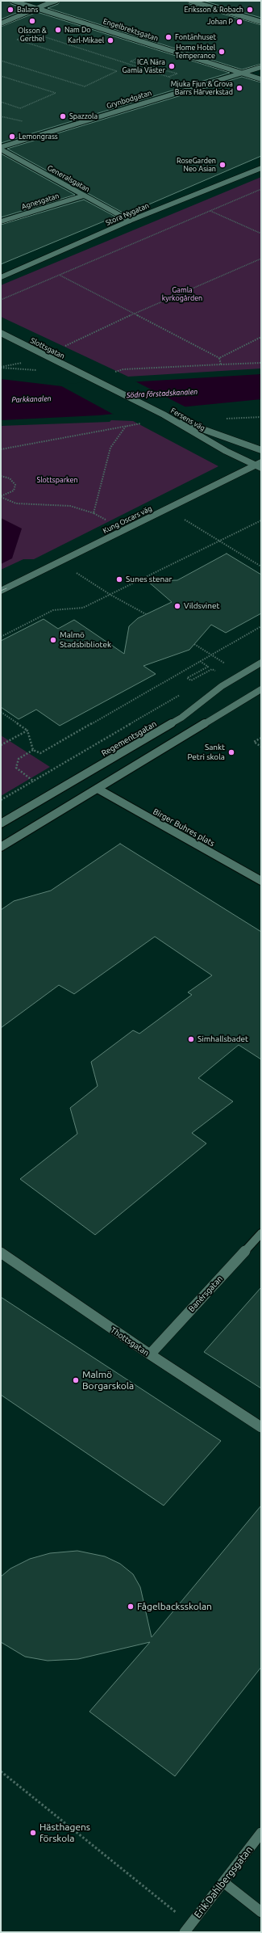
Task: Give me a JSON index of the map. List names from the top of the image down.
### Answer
{
  "streets": {
    "street": [
      "Engelbrektsgatan",
      "Grynbodgatan",
      "Generalsgatan",
      "Agnesgatan",
      "Stora Nygatan",
      "Slottsgatan",
      "Fersens väg",
      "Kung Oscars väg",
      "Regementsgatan",
      "Birger Buhres plats",
      "Banérsgatan",
      "Thottsgatan",
      "Erik Dahlbergsgatan"
    ]
  },
  "crossings": [
    ["Engelbrektsgatan", "Grynbodgatan"],
    ["Grynbodgatan", "Generalsgatan"],
    ["Generalsgatan", "Agnesgatan"],
    ["Generalsgatan", "Stora Nygatan"],
    ["Slottsgatan", "Fersens väg"],
    ["Fersens väg", "Kung Oscars väg"],
    ["Banérsgatan", "Thottsgatan"]
  ],
  "water": ["Södra förstadskanalen", "Parkkanalen"],
  "parks": ["Gamla kyrkogården", "Slottsparken"],
  "places": [
    "Balans",
    "Eriksson & Robach",
    "Olsson & Gerthel",
    "Johan P",
    "Nam Do",
    "Fontänhuset",
    "Karl-Mikael",
    "Home Hotel Temperance",
    "ICA Nära Gamla Väster",
    "Mjuka Fjun & Grova Barrs Hårverkstad",
    "Spazzola",
    "Lemongrass",
    "RoseGarden Neo Asian",
    "Sunes stenar",
    "Vildsvinet",
    "Malmö Stadsbibliotek",
    "Sankt Petri skola",
    "Simhallsbadet",
    "Malmö Borgarskola",
    "Fågelbacksskolan",
    "Hästhagens förskola"
  ]
}
